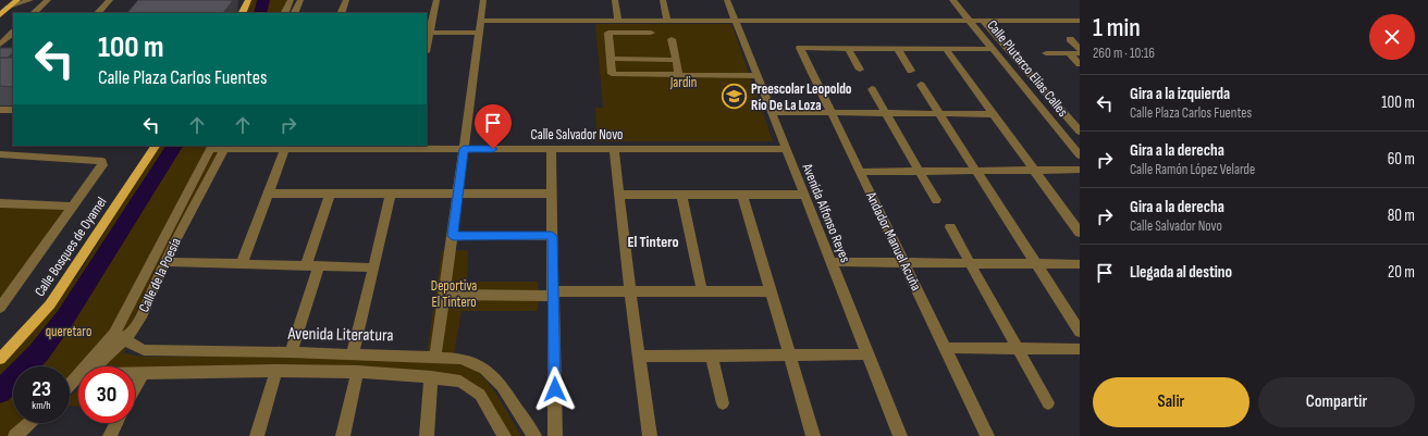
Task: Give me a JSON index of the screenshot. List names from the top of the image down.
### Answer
{
  "streets": {
    "main road": ["Calle Bosques de Oyamel"],
    "street": [
      "Calle Plutarco Elías Calles",
      "Calle Salvador Novo",
      "Avenida Alfonso Reyes",
      "Andador Manuel Acuña",
      "Calle de la Poesía",
      "Avenida Literatura"
    ]
  },
  "crossings": [
    ["Calle Salvador Novo", "Avenida Alfonso Reyes"],
    ["Calle Salvador Novo", "Calle de la Poesía"],
    ["Calle de la Poesía", "Avenida Literatura"]
  ],
  "districts": ["El Tintero"],
  "parks": ["Jardin", "Deportiva El Tintero", "queretaro"],
  "places": {
    "school or university": ["Preescolar Leopoldo Río De La Loza"]
  },
  "page": {
    "heading": ["1 min", "260 m · 10:16"],
    "turn": ["100 m", "Calle Plaza Carlos Fuentes"],
    "list": [
      {
        "name": "Gira a la izquierda",
        "note": "Calle Plaza Carlos Fuentes",
        "value": "100 m"
      },
      {
        "name": "Gira a la derecha",
        "note": "Calle Ramón López Velarde",
        "value": "60 m"
      },
      {
        "name": "Gira a la derecha",
        "note": "Calle Salvador Novo",
        "value": "80 m"
      },
      {
        "name": "Llegada al destino",
        "value": "20 m"
      }
    ],
    "speed": "23 km/h",
    "limit": "30",
    "buttons": ["Salir", "Compartir"]
  }
}
